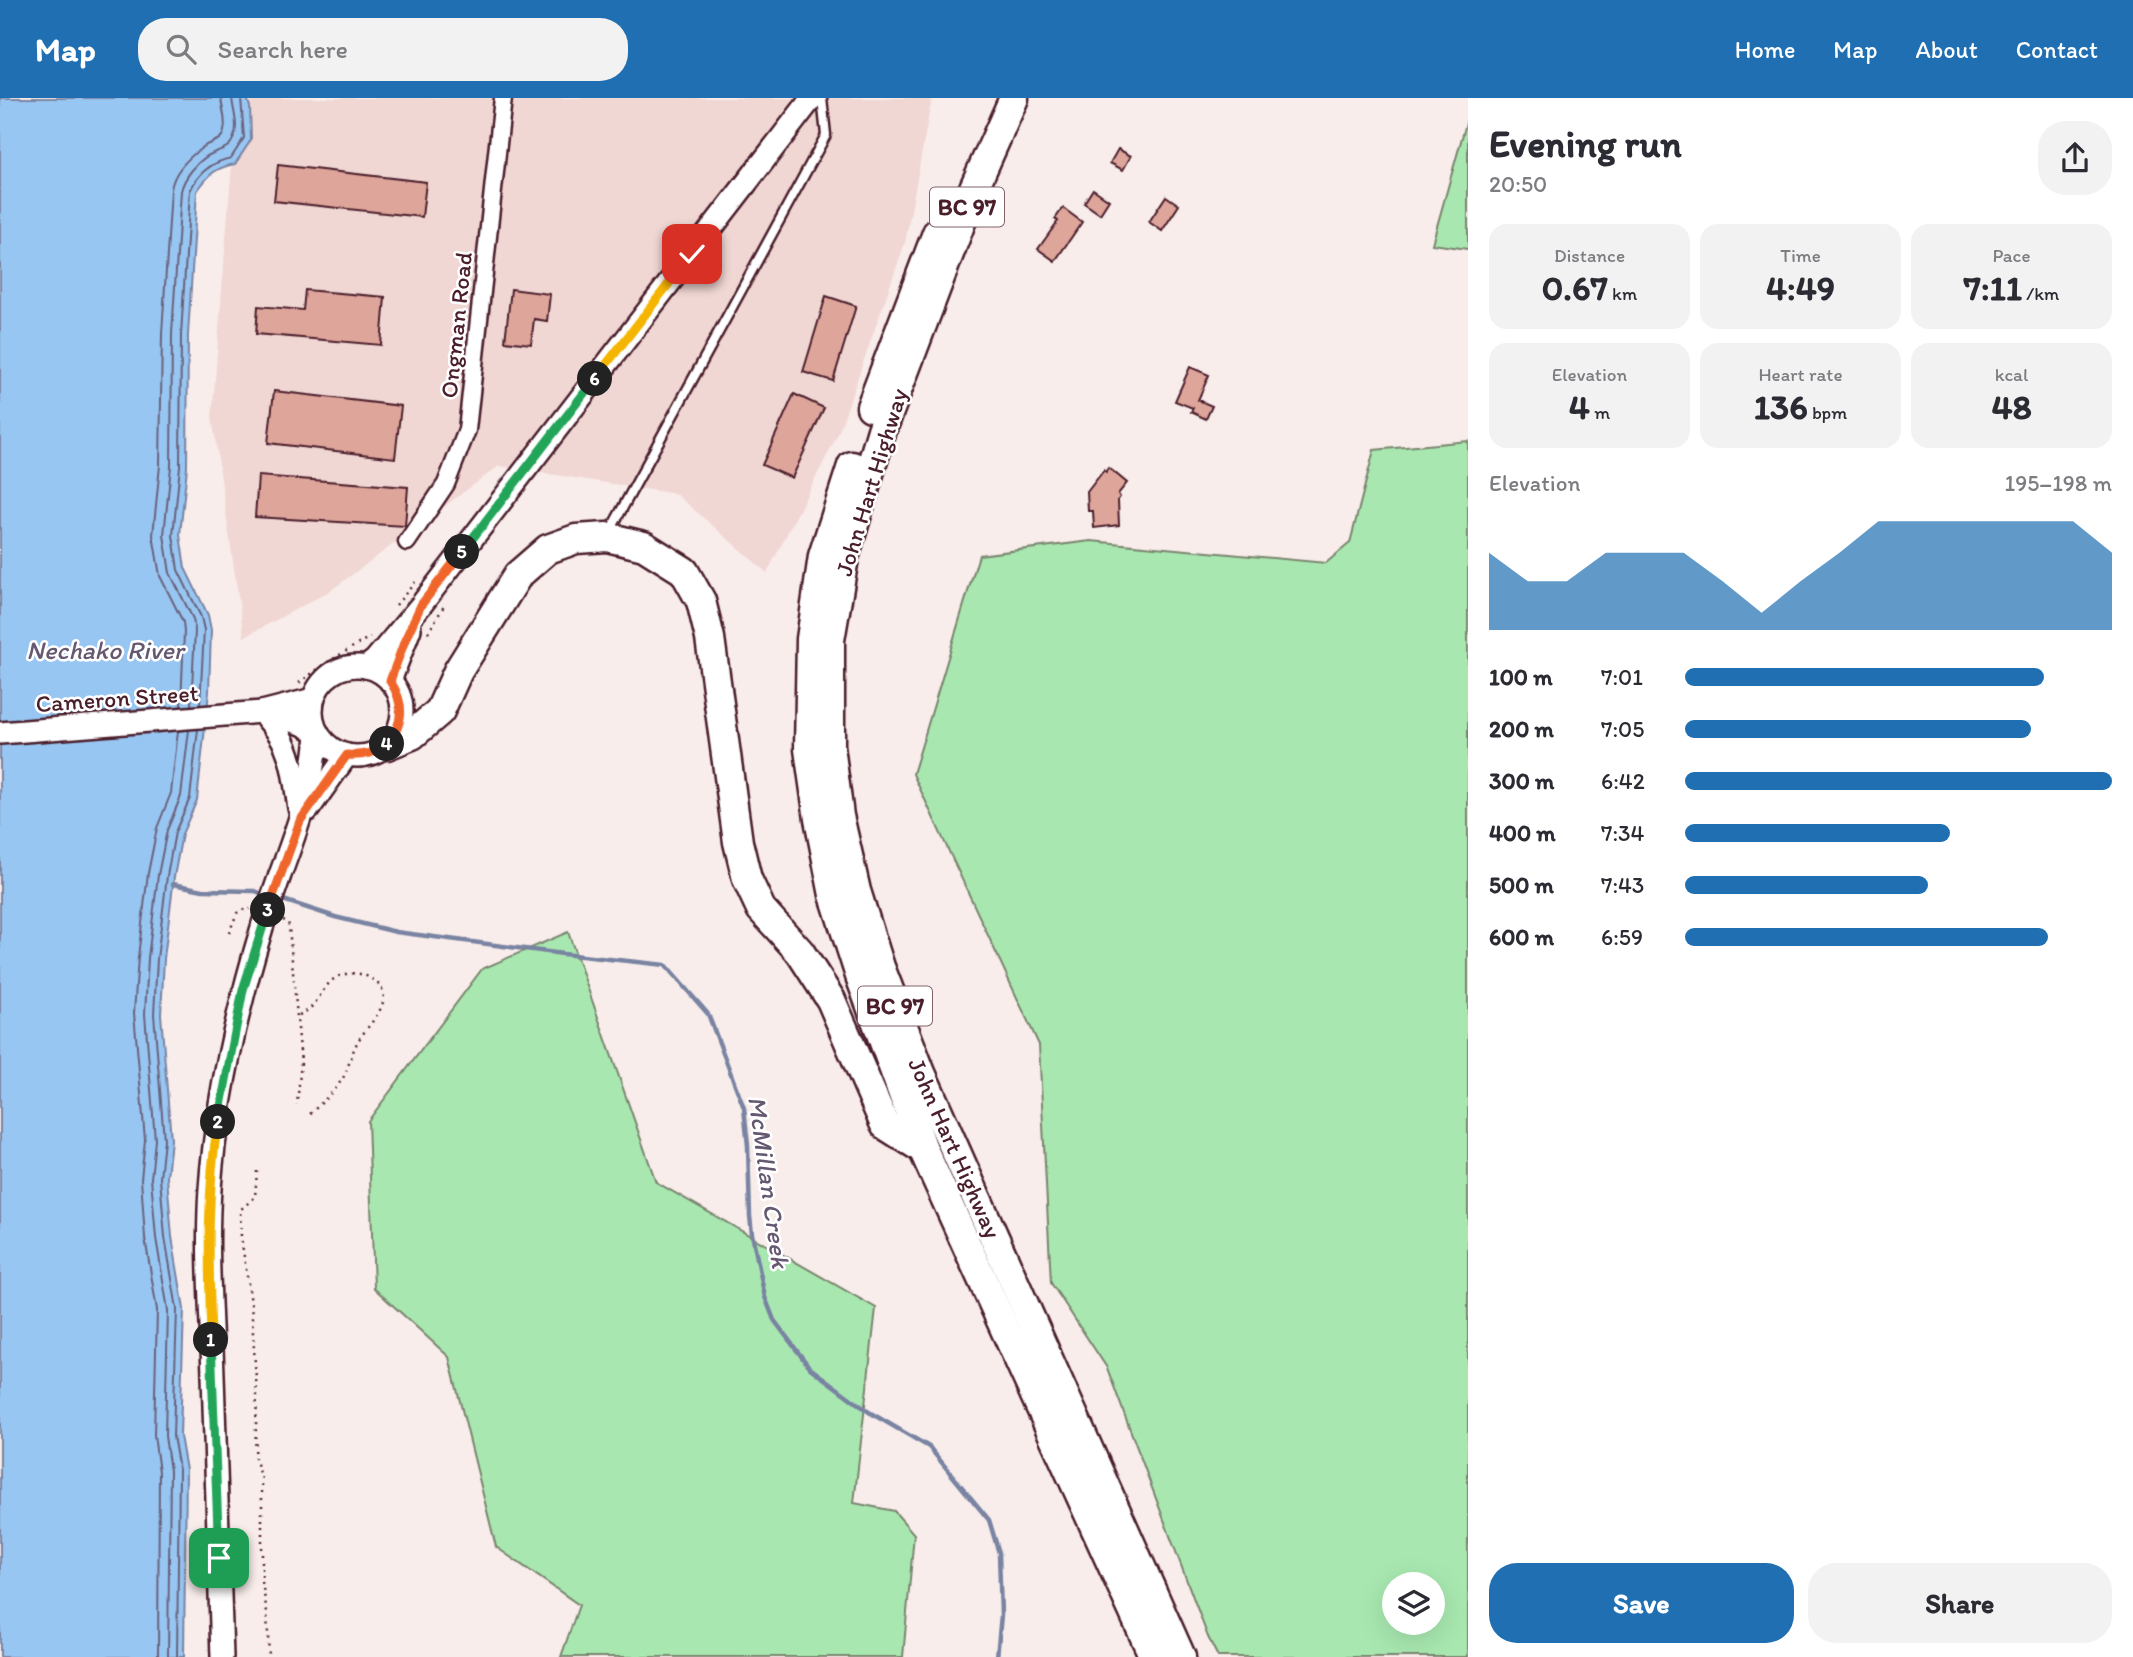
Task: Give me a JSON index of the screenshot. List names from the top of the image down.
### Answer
{
  "streets": {
    "highway": ["BC 97", "John Hart Highway"],
    "main road": ["Cameron Street"],
    "street": ["Ongman Road"]
  },
  "water": ["Nechako River", "McMillan Creek"],
  "page": {
    "header": "Map",
    "search": "Search here",
    "nav": [
      "Home",
      "Map",
      "About",
      "Contact"
    ],
    "heading": ["Evening run", "20:50"],
    "stats": [
      ["Distance", "0.67 km"],
      ["Time", "4:49"],
      ["Pace", "7:11 /km"],
      ["Elevation", "4 m"],
      ["Heart rate", "136 bpm"],
      ["kcal", "48"]
    ],
    "pins": [
      "6",
      "5",
      "4",
      "3",
      "2",
      "1"
    ],
    "chart": ["Elevation", "195–198 m"],
    "list": [
      {
        "name": "100 m",
        "note": "7:01"
      },
      {
        "name": "200 m",
        "note": "7:05"
      },
      {
        "name": "300 m",
        "note": "6:42"
      },
      {
        "name": "400 m",
        "note": "7:34"
      },
      {
        "name": "500 m",
        "note": "7:43"
      },
      {
        "name": "600 m",
        "note": "6:59"
      }
    ],
    "buttons": ["Save", "Share"]
  }
}
